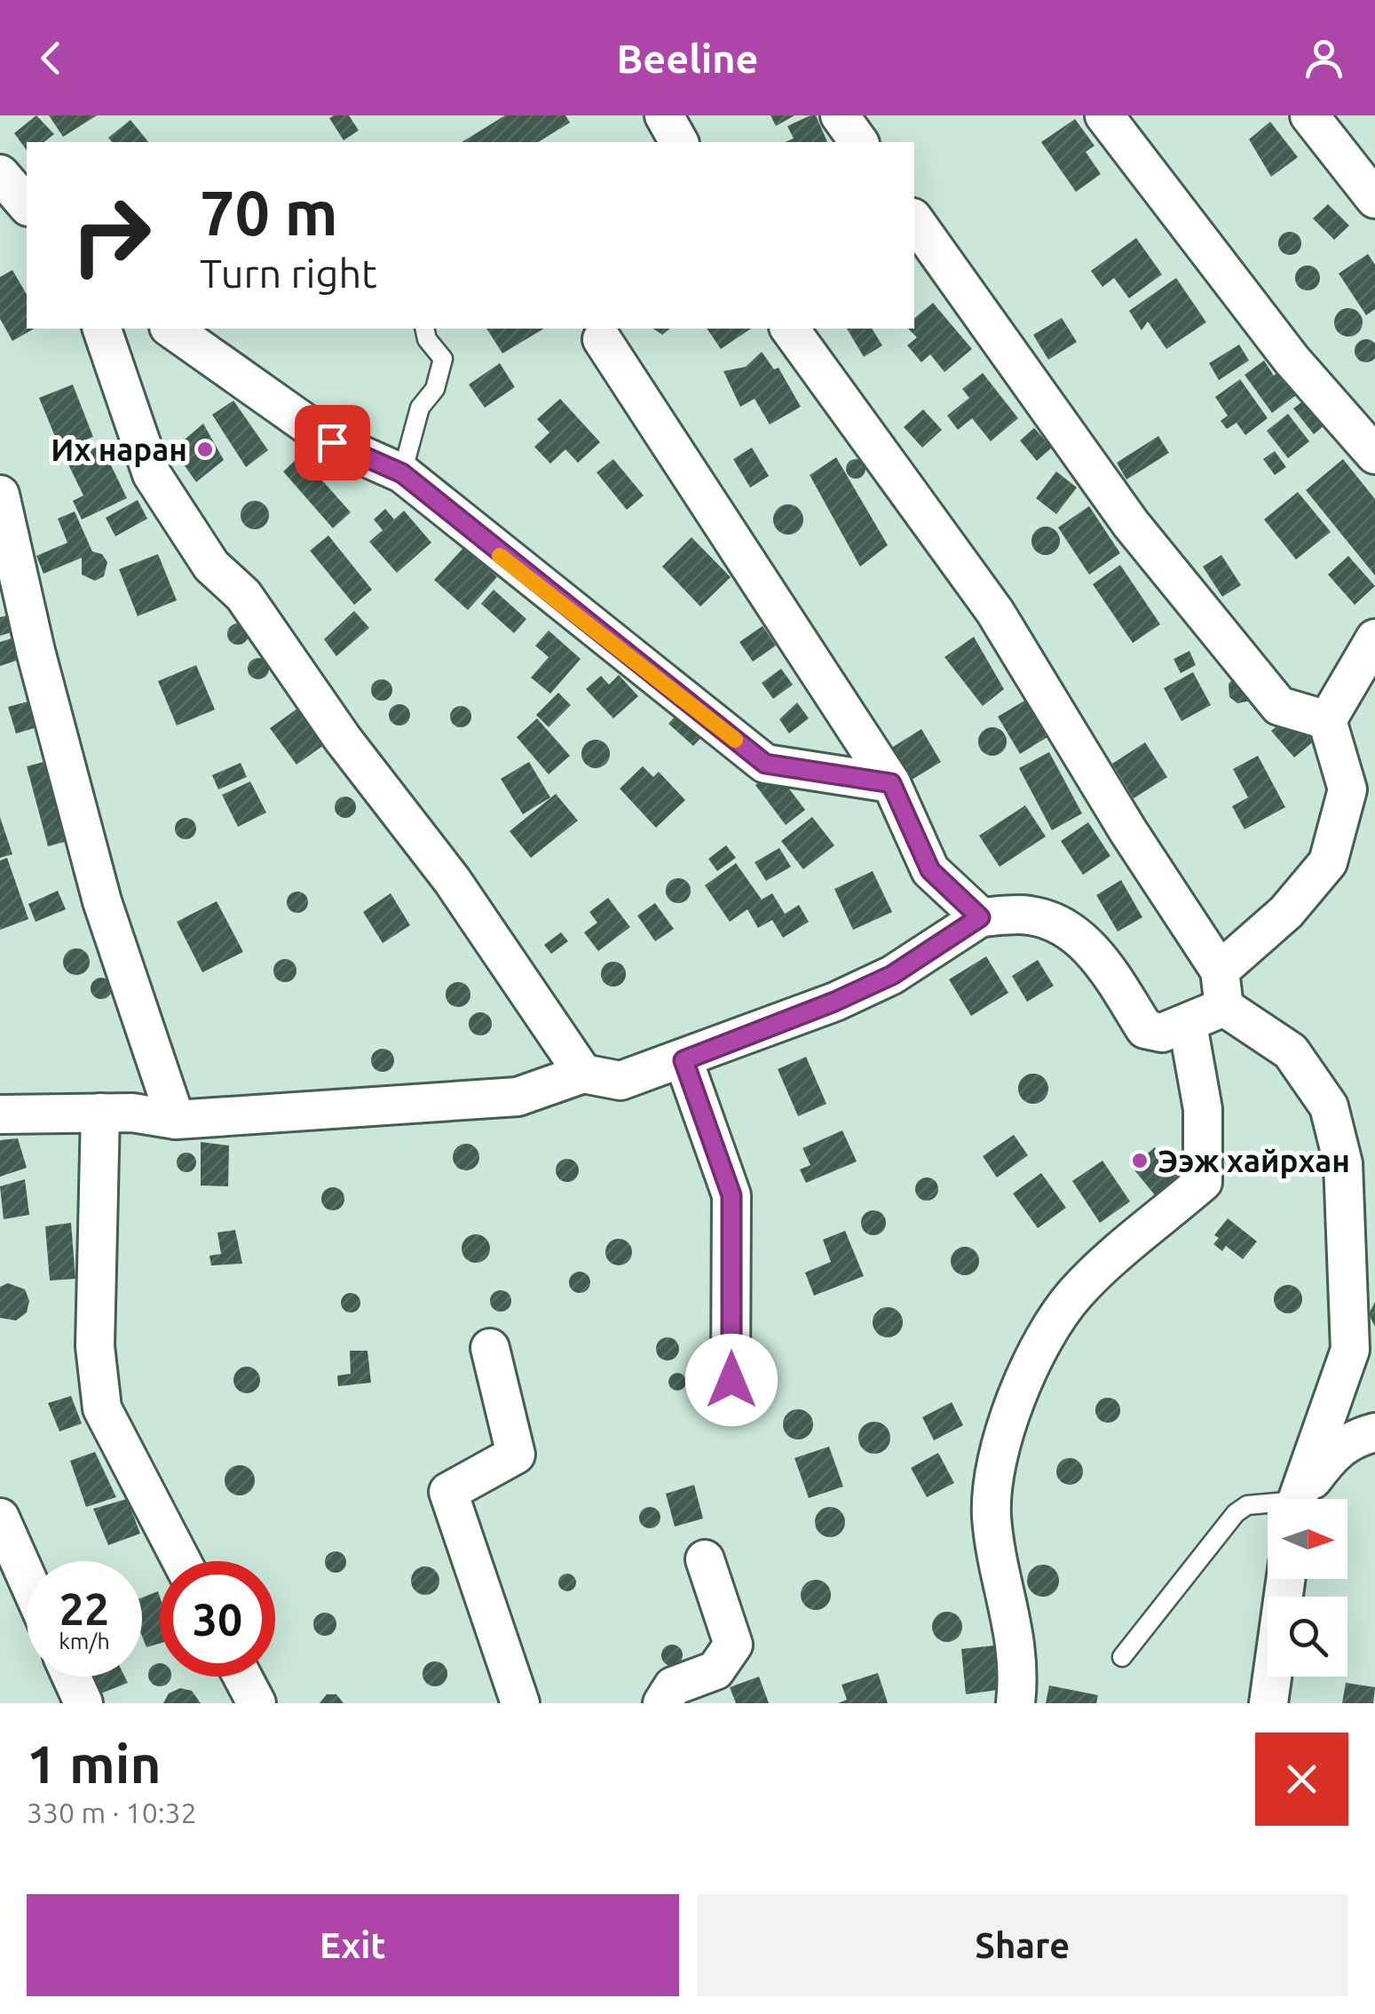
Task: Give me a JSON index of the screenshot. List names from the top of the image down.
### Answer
{
  "places": ["Их наран", "Ээж хайрхан"],
  "north": "right",
  "page": {
    "header": "Beeline",
    "turn": ["70 m", "Turn right"],
    "speed": "22 km/h",
    "limit": "30",
    "heading": ["1 min", "330 m · 10:32"],
    "buttons": ["Exit", "Share"]
  }
}
